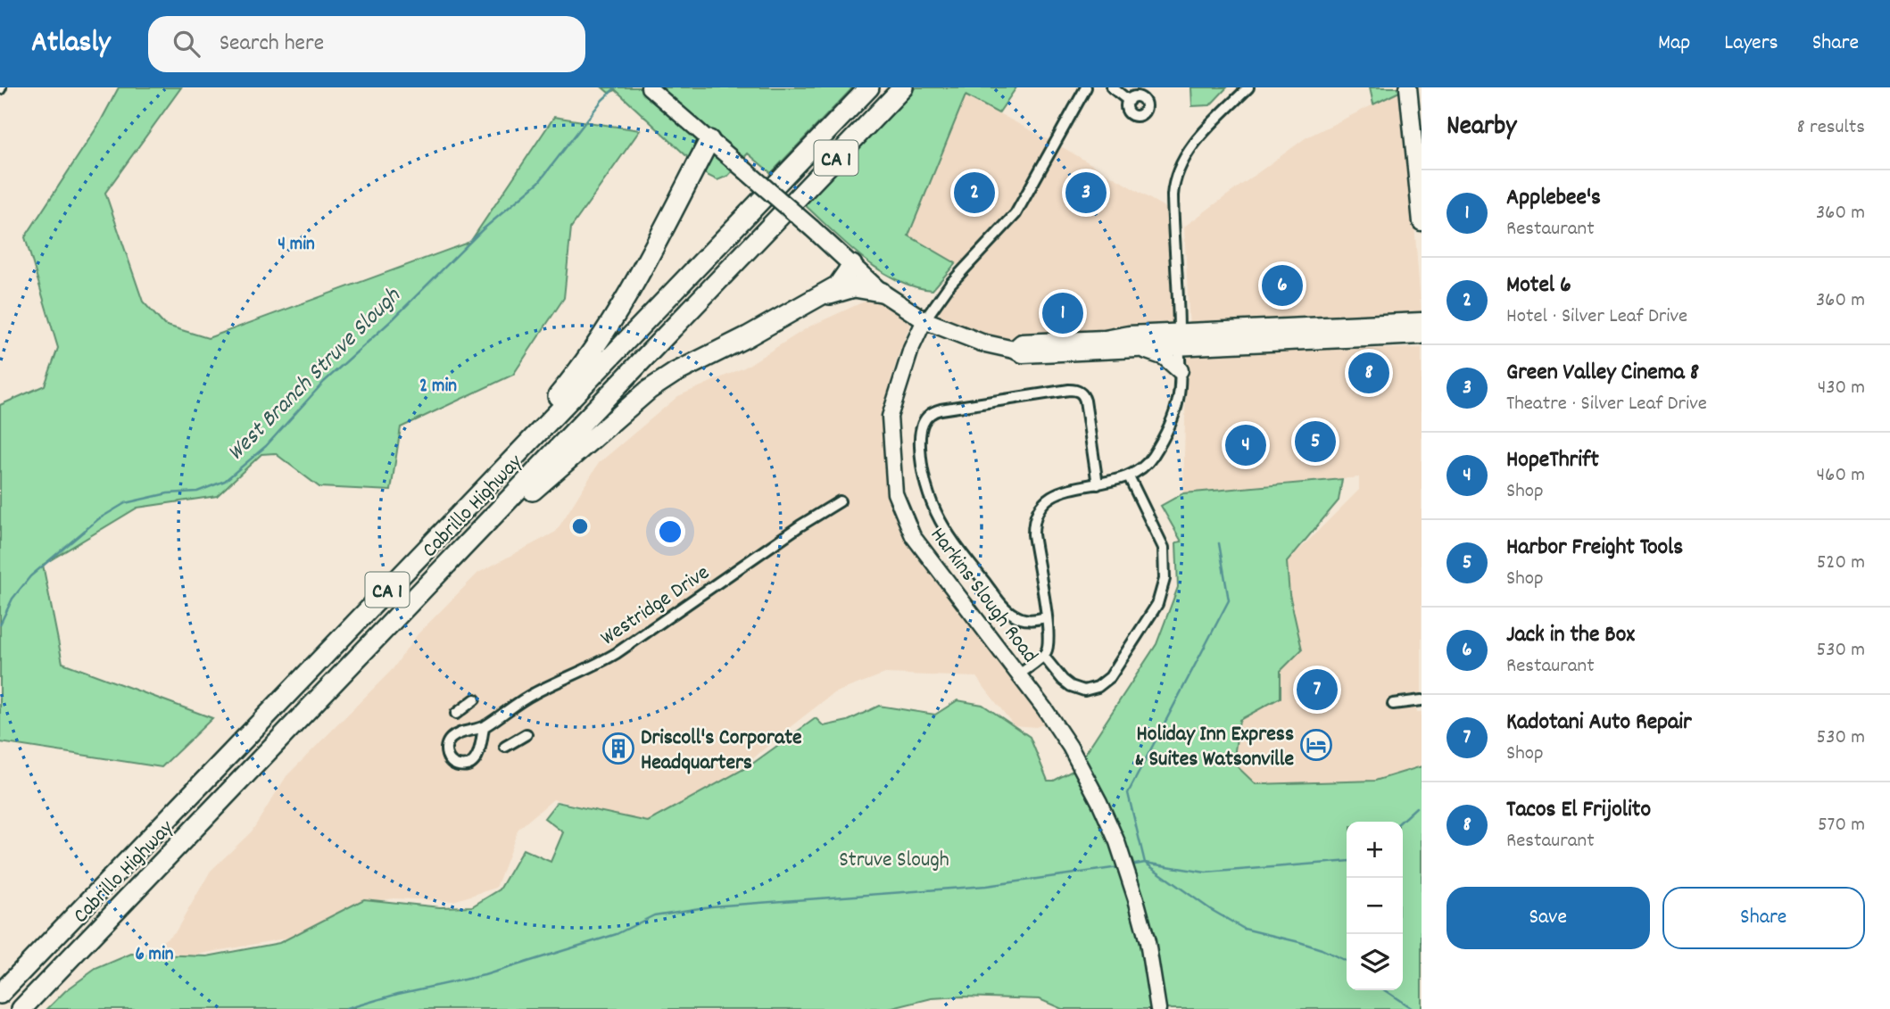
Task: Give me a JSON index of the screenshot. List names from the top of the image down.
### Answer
{
  "streets": {
    "highway": ["CA 1", "Cabrillo Highway"],
    "main road": ["Harkins Slough Road"],
    "street": ["Westridge Drive"]
  },
  "water": ["West Branch Struve Slough"],
  "parks": ["Struve Slough"],
  "places": {
    "hotel": ["Holiday Inn Express & Suites Watsonville"],
    "building": ["Driscoll's Corporate Headquarters"]
  },
  "page": {
    "header": "Atlasly",
    "search": "Search here",
    "nav": ["Map", "Layers", "Share"],
    "heading": ["Nearby", "8 results"],
    "pins": [
      "2",
      "3",
      "6",
      "1",
      "8",
      "5",
      "4",
      "7"
    ],
    "list": [
      {
        "mark": "1",
        "name": "Applebee's",
        "note": "Restaurant",
        "value": "360 m"
      },
      {
        "mark": "2",
        "name": "Motel 6",
        "note": "Hotel · Silver Leaf Drive",
        "value": "360 m"
      },
      {
        "mark": "3",
        "name": "Green Valley Cinema 8",
        "note": "Theatre · Silver Leaf Drive",
        "value": "430 m"
      },
      {
        "mark": "4",
        "name": "HopeThrift",
        "note": "Shop",
        "value": "460 m"
      },
      {
        "mark": "5",
        "name": "Harbor Freight Tools",
        "note": "Shop",
        "value": "520 m"
      },
      {
        "mark": "6",
        "name": "Jack in the Box",
        "note": "Restaurant",
        "value": "530 m"
      },
      {
        "mark": "7",
        "name": "Kadotani Auto Repair",
        "note": "Shop",
        "value": "530 m"
      },
      {
        "mark": "8",
        "name": "Tacos El Frijolito",
        "note": "Restaurant",
        "value": "570 m"
      }
    ],
    "map_buttons": ["+", "−"],
    "buttons": ["Save", "Share"]
  },
  "rings": ["4 min", "2 min", "6 min"]
}
